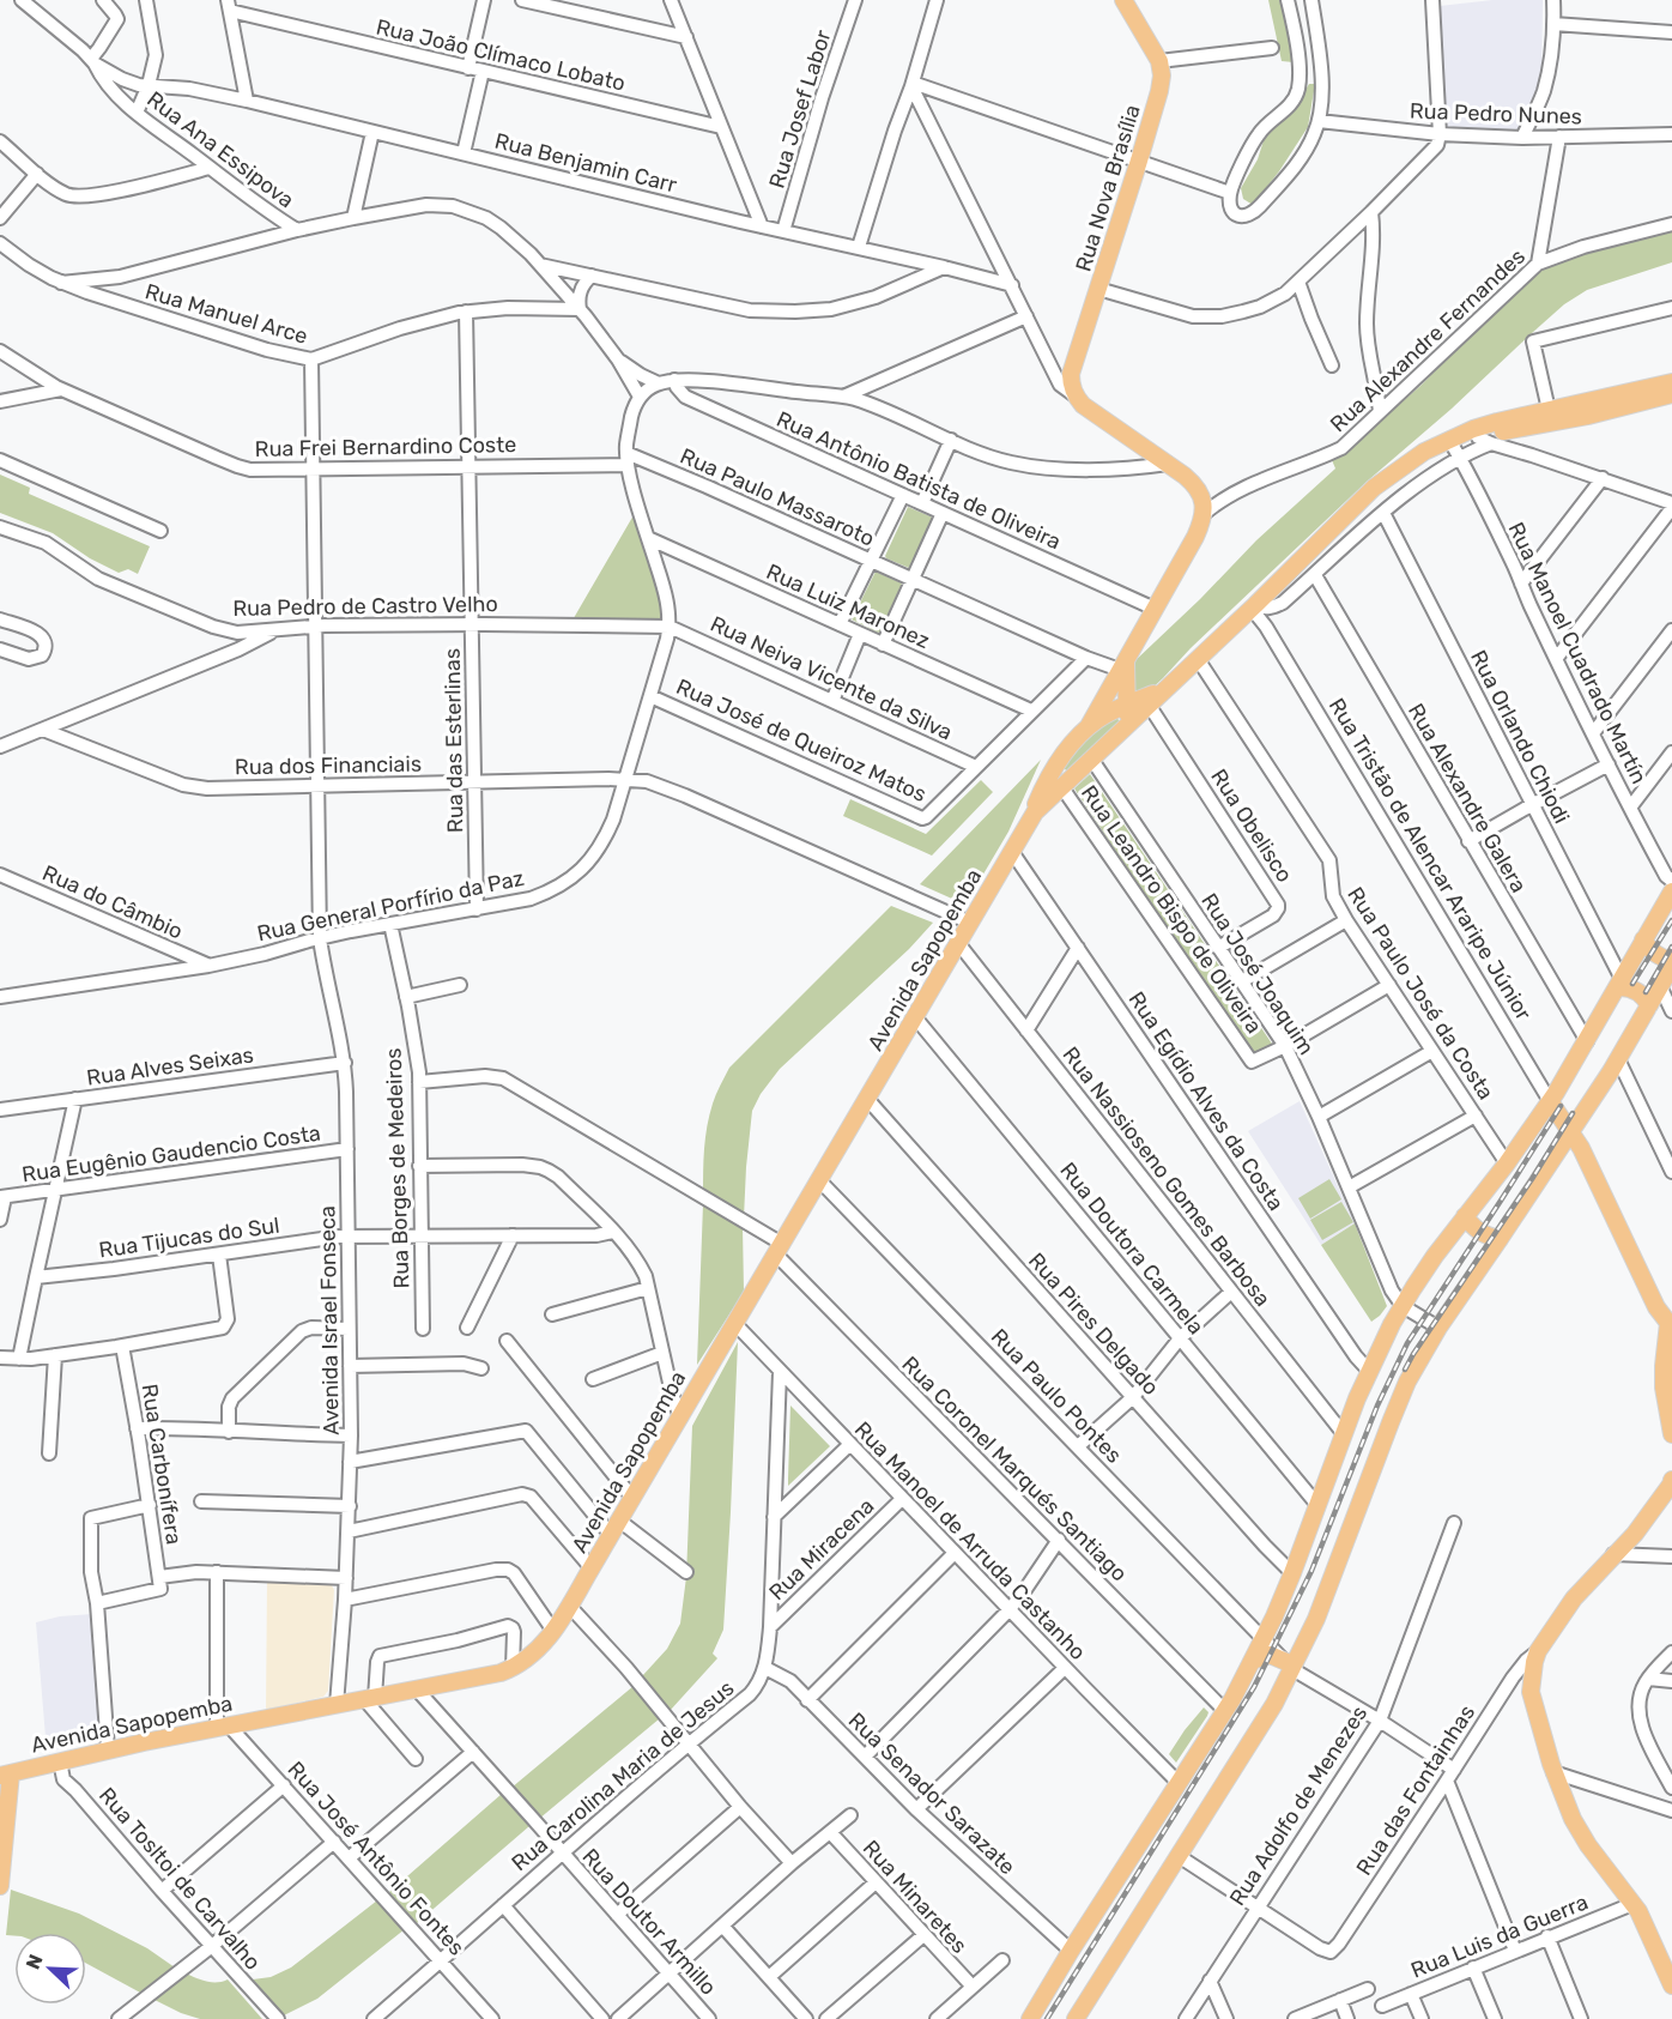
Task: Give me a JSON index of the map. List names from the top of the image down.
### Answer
{
  "streets": {
    "main road": ["Rua Nova Brasília", "Rua Tristão de Alencar Araripe Júnior", "Avenida Sapopemba"],
    "street": [
      "Rua João Clímaco Lobato",
      "Rua Josef Labor",
      "Rua Pedro Nunes",
      "Rua Ana Essipova",
      "Rua Benjamin Carr",
      "Rua Manuel Arce",
      "Rua Alexandre Fernandes",
      "Rua Frei Bernardino Coste",
      "Rua Antônio Batista de Oliveira",
      "Rua Paulo Massaroto",
      "Rua Pedro de Castro Velho",
      "Rua Luiz Maronez",
      "Rua Manoel Cuadrado Martín",
      "Rua Neiva Vicente da Silva",
      "Rua Orlando Chiodi",
      "Rua das Esterlinas",
      "Rua José de Queiroz Matos",
      "Rua dos Financiais",
      "Rua Alexandre Galera",
      "Rua Obelisco",
      "Rua do Câmbio",
      "Rua General Porfírio da Paz",
      "Rua Leandro Bispo de Oliveira",
      "Rua José Joaquim",
      "Rua Paulo José da Costa",
      "Rua Alves Seixas",
      "Rua Egídio Alves da Costa",
      "Rua Eugênio Gaudencio Costa",
      "Rua Borges de Medeiros",
      "Rua Nassioseno Gomes Barbosa",
      "Rua Tijucas do Sul",
      "Rua Doutora Carmela",
      "Avenida Israel Fonseca",
      "Rua Pires Delgado",
      "Rua Paulo Pontes",
      "Rua Carbonífera",
      "Rua Coronel Marqués Santiago",
      "Rua Manoel de Arruda Castanho",
      "Rua Miracena",
      "Rua Carolina Maria de Jesus",
      "Rua das Fontainhas",
      "Rua Senador Sarazate",
      "Rua Adolfo de Menezes",
      "Rua José Antônio Fontes",
      "Rua Tosltoi de Carvalho",
      "Rua Minaretes",
      "Rua Doutor Armillo",
      "Rua Luis da Guerra"
    ]
  },
  "crossings": [
    ["Rua Josef Labor", "Rua Benjamin Carr"],
    ["Rua Ana Essipova", "Rua Benjamin Carr"],
    ["Rua Ana Essipova", "Rua Manuel Arce"],
    ["Rua Ana Essipova", "Rua General Porfírio da Paz"],
    ["Rua Manuel Arce", "Rua das Esterlinas"],
    ["Rua Manuel Arce", "Avenida Israel Fonseca"],
    ["Rua Frei Bernardino Coste", "Rua Paulo Massaroto"],
    ["Rua Frei Bernardino Coste", "Rua das Esterlinas"],
    ["Rua Frei Bernardino Coste", "Rua General Porfírio da Paz"],
    ["Rua Frei Bernardino Coste", "Avenida Israel Fonseca"],
    ["Rua Paulo Massaroto", "Rua José de Queiroz Matos"],
    ["Rua Paulo Massaroto", "Rua General Porfírio da Paz"],
    ["Rua Pedro de Castro Velho", "Rua Neiva Vicente da Silva"],
    ["Rua Pedro de Castro Velho", "Rua das Esterlinas"],
    ["Rua Pedro de Castro Velho", "Rua General Porfírio da Paz"],
    ["Rua Pedro de Castro Velho", "Avenida Israel Fonseca"],
    ["Rua Luiz Maronez", "Rua José de Queiroz Matos"],
    ["Rua Luiz Maronez", "Rua General Porfírio da Paz"],
    ["Rua Manoel Cuadrado Martín", "Avenida Sapopemba"],
    ["Rua Neiva Vicente da Silva", "Rua José de Queiroz Matos"],
    ["Rua Neiva Vicente da Silva", "Rua General Porfírio da Paz"],
    ["Rua das Esterlinas", "Rua dos Financiais"],
    ["Rua das Esterlinas", "Rua General Porfírio da Paz"],
    ["Rua José de Queiroz Matos", "Rua General Porfírio da Paz"],
    ["Rua dos Financiais", "Rua General Porfírio da Paz"],
    ["Rua dos Financiais", "Avenida Sapopemba"],
    ["Rua dos Financiais", "Avenida Israel Fonseca"],
    ["Rua Obelisco", "Avenida Sapopemba"],
    ["Rua Obelisco", "Rua José Joaquim"],
    ["Rua Tristão de Alencar Araripe Júnior", "Avenida Sapopemba"],
    ["Rua do Câmbio", "Rua General Porfírio da Paz"],
    ["Rua General Porfírio da Paz", "Rua Borges de Medeiros"],
    ["Rua General Porfírio da Paz", "Avenida Israel Fonseca"],
    ["Rua Leandro Bispo de Oliveira", "Avenida Sapopemba"],
    ["Rua Leandro Bispo de Oliveira", "Rua José Joaquim"],
    ["Avenida Sapopemba", "Rua José Joaquim"],
    ["Avenida Sapopemba", "Rua Paulo José da Costa"],
    ["Avenida Sapopemba", "Rua Egídio Alves da Costa"],
    ["Avenida Sapopemba", "Rua Nassioseno Gomes Barbosa"],
    ["Avenida Sapopemba", "Rua Doutora Carmela"],
    ["Avenida Sapopemba", "Avenida Israel Fonseca"],
    ["Avenida Sapopemba", "Rua Pires Delgado"],
    ["Avenida Sapopemba", "Rua Paulo Pontes"],
    ["Avenida Sapopemba", "Rua Coronel Marqués Santiago"],
    ["Avenida Sapopemba", "Rua Manoel de Arruda Castanho"],
    ["Avenida Sapopemba", "Rua José Antônio Fontes"],
    ["Avenida Sapopemba", "Rua Tosltoi de Carvalho"],
    ["Avenida Sapopemba", "Rua Doutor Armillo"],
    ["Rua Alves Seixas", "Avenida Israel Fonseca"],
    ["Rua Eugênio Gaudencio Costa", "Avenida Israel Fonseca"],
    ["Rua Borges de Medeiros", "Rua Tijucas do Sul"],
    ["Rua Borges de Medeiros", "Rua Coronel Marqués Santiago"],
    ["Rua Tijucas do Sul", "Avenida Israel Fonseca"],
    ["Rua Paulo Pontes", "Rua das Fontainhas"],
    ["Rua Paulo Pontes", "Rua Adolfo de Menezes"],
    ["Rua Manoel de Arruda Castanho", "Rua Miracena"],
    ["Rua Manoel de Arruda Castanho", "Rua Carolina Maria de Jesus"],
    ["Rua Miracena", "Rua Carolina Maria de Jesus"],
    ["Rua Carolina Maria de Jesus", "Rua Senador Sarazate"],
    ["Rua Carolina Maria de Jesus", "Rua José Antônio Fontes"],
    ["Rua Carolina Maria de Jesus", "Rua Doutor Armillo"],
    ["Rua das Fontainhas", "Rua Adolfo de Menezes"]
  ],
  "north": "top left"
}
